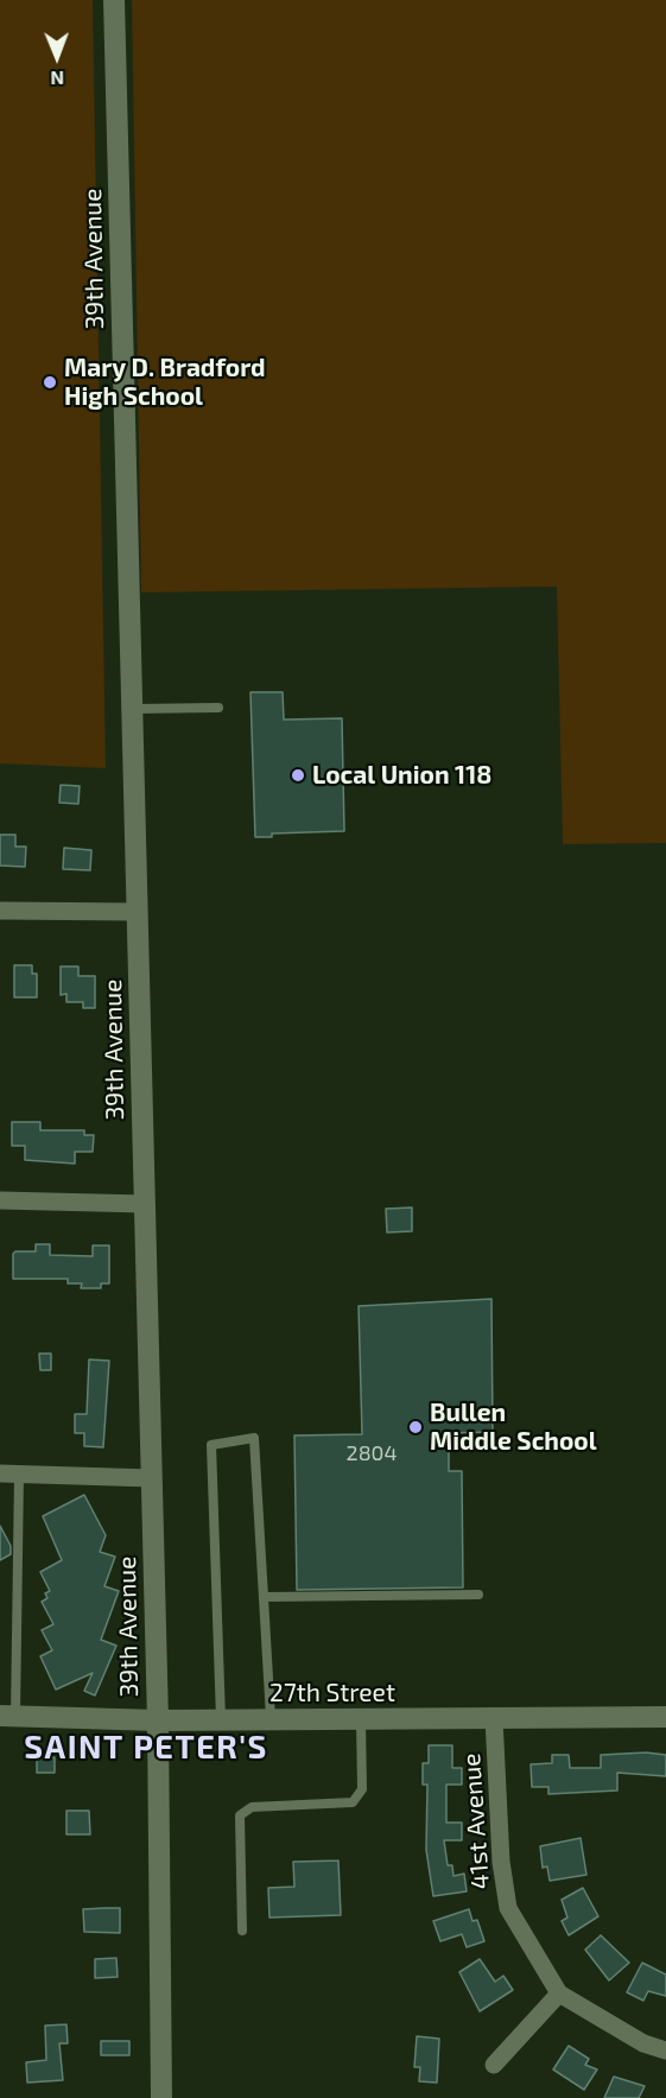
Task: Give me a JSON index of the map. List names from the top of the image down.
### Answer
{
  "streets": {
    "street": ["39th Avenue", "27th Street", "41st Avenue"]
  },
  "crossings": [
    ["39th Avenue", "27th Street"],
    ["27th Street", "41st Avenue"]
  ],
  "districts": ["SAINT PETER'S"],
  "places": ["Mary D. Bradford High School", "Local Union 118", "Bullen Middle School"],
  "house_numbers": ["2804"],
  "north": "bottom"
}
